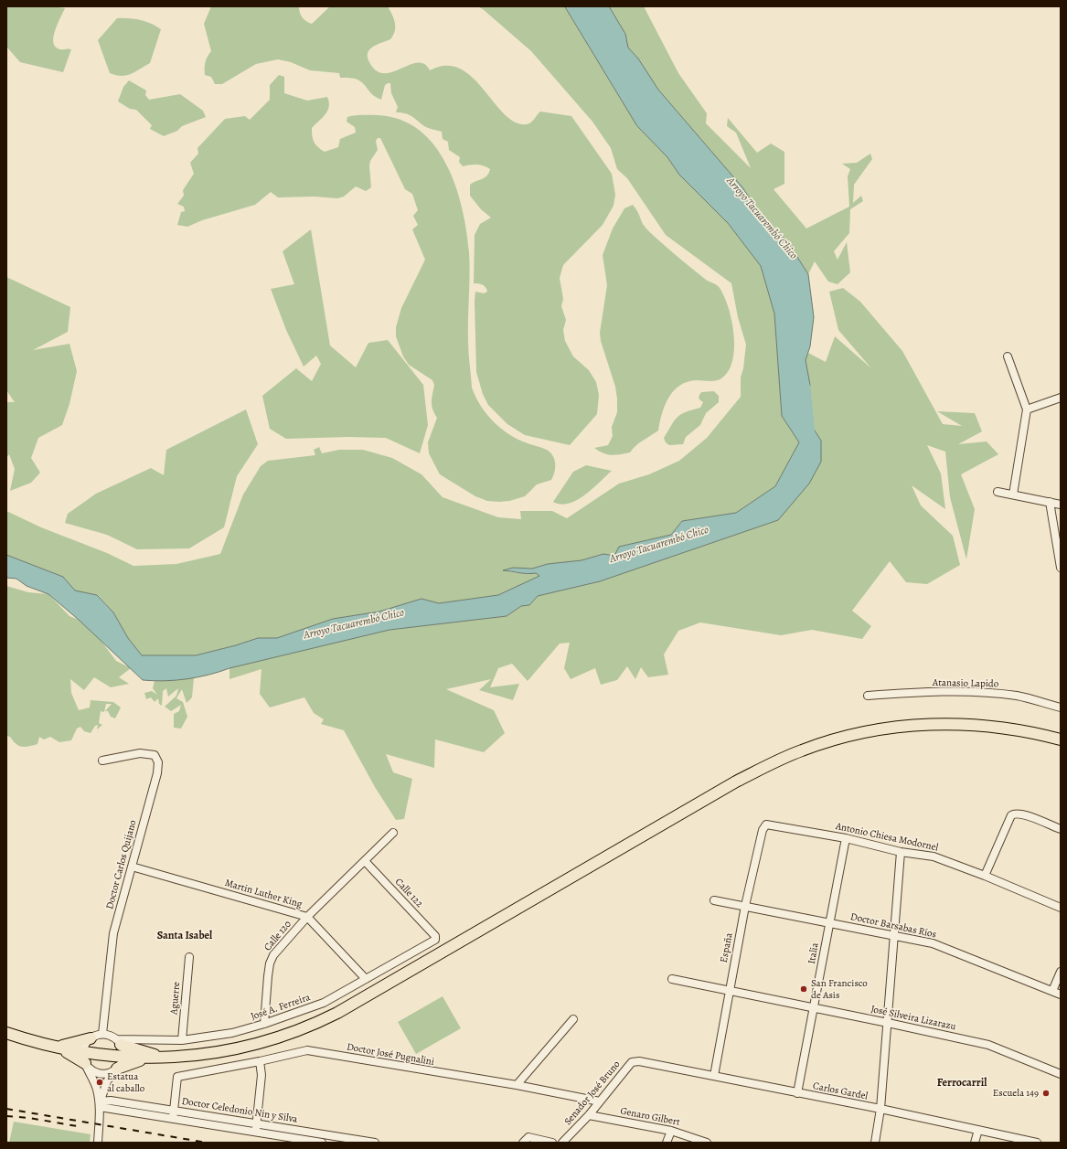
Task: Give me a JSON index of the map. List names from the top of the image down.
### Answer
{
  "streets": {
    "street": [
      "Atanasio Lapido",
      "Antonio Chiesa Modornel",
      "Doctor Carlos Quijano",
      "Calle 122",
      "Martin Luther King",
      "Doctor Barsabas Ríos",
      "Calle 120",
      "España",
      "Italia",
      "Aguerre",
      "José A. Ferreira",
      "José Silveira Lizarazu",
      "Doctor José Pugnalini",
      "Carlos Gardel",
      "Senador José Bruno",
      "Doctor Celedonio Nin y Silva",
      "Genaro Gilbert"
    ]
  },
  "crossings": [
    ["Antonio Chiesa Modornel", "España"],
    ["Antonio Chiesa Modornel", "Italia"],
    ["Doctor Carlos Quijano", "Martin Luther King"],
    ["Doctor Carlos Quijano", "José A. Ferreira"],
    ["Calle 122", "Calle 120"],
    ["Calle 122", "José A. Ferreira"],
    ["Martin Luther King", "Calle 120"],
    ["Martin Luther King", "José A. Ferreira"],
    ["Doctor Barsabas Ríos", "España"],
    ["Doctor Barsabas Ríos", "Italia"],
    ["Calle 120", "José A. Ferreira"],
    ["España", "José Silveira Lizarazu"],
    ["España", "Carlos Gardel"],
    ["Italia", "José Silveira Lizarazu"],
    ["Italia", "Carlos Gardel"],
    ["Aguerre", "José A. Ferreira"],
    ["Doctor José Pugnalini", "Senador José Bruno"],
    ["Doctor José Pugnalini", "Doctor Celedonio Nin y Silva"],
    ["Carlos Gardel", "Senador José Bruno"],
    ["Senador José Bruno", "Genaro Gilbert"]
  ],
  "districts": ["Santa Isabel", "Ferrocarril"],
  "water": ["Arroyo Tacuarembó Chico"],
  "places": ["San Francisco de Asis", "Estatua al caballo", "Escuela 149"]
}
